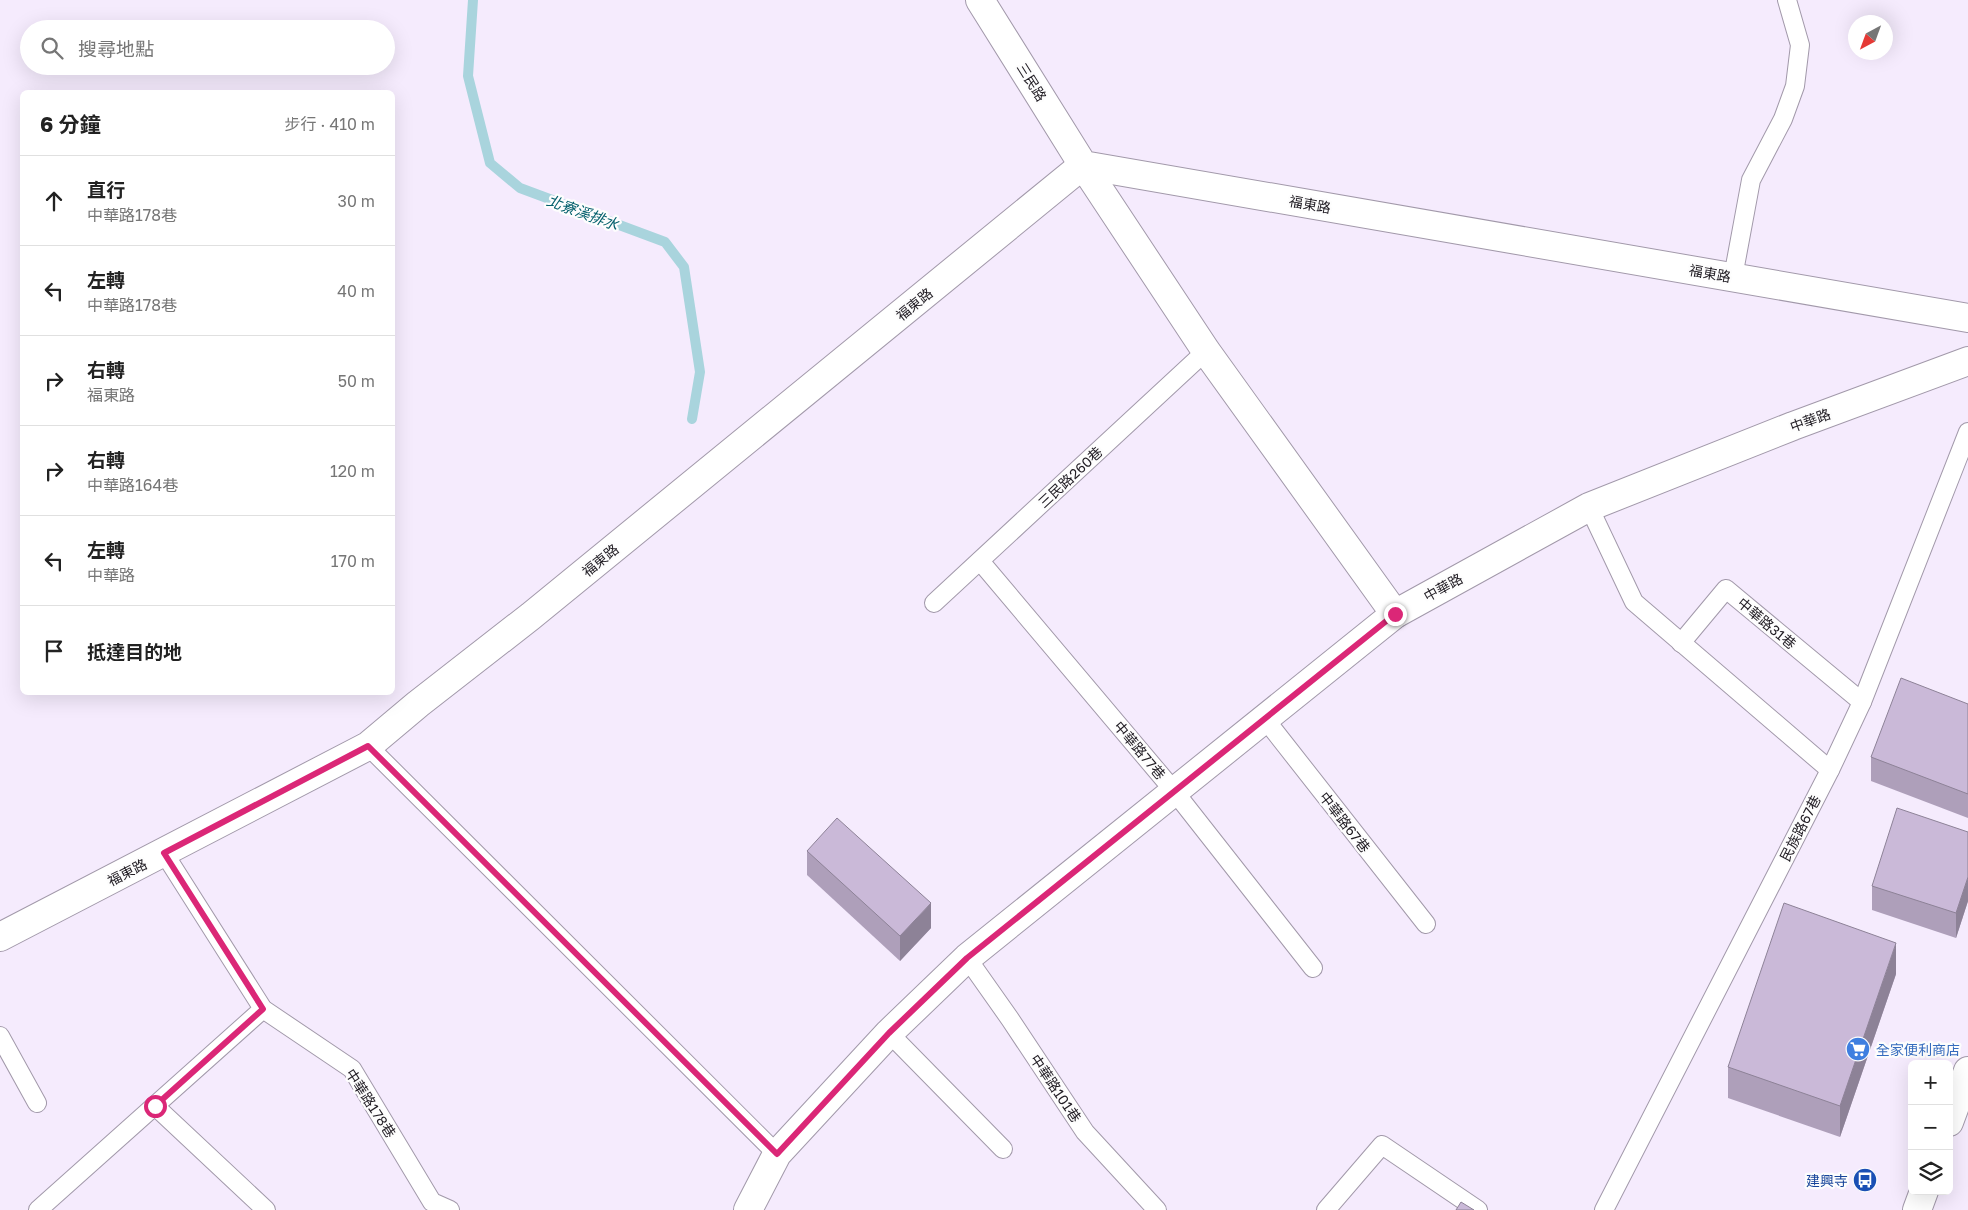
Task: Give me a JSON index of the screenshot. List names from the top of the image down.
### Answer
{
  "streets": {
    "street": ["三民路", "福東路", "中華路"],
    "lane": [
      "三民路260巷",
      "中華路31巷",
      "中華路77巷",
      "中華路67巷",
      "民族路67巷",
      "中華路101巷",
      "中華路178巷"
    ]
  },
  "crossings": [
    ["三民路", "福東路"],
    ["三民路", "中華路"],
    ["三民路", "三民路260巷"],
    ["福東路", "中華路178巷"],
    ["中華路", "中華路77巷"],
    ["中華路", "中華路67巷"],
    ["中華路", "中華路101巷"],
    ["三民路260巷", "中華路77巷"],
    ["中華路31巷", "民族路67巷"]
  ],
  "water": ["北寮溪排水"],
  "places": {
    "supermarket": ["全家便利商店"],
    "bus stop": ["建興寺"]
  },
  "north": "bottom left",
  "page": {
    "search": "搜尋地點",
    "heading": ["6 分鐘", "步行 · 410 m"],
    "list": [
      ["直行", "中華路178巷", "30 m"],
      ["左轉", "中華路178巷", "40 m"],
      ["右轉", "福東路", "50 m"],
      ["右轉", "中華路164巷", "120 m"],
      ["左轉", "中華路", "170 m"],
      "抵達目的地"
    ],
    "map_buttons": ["+", "−"]
  }
}
